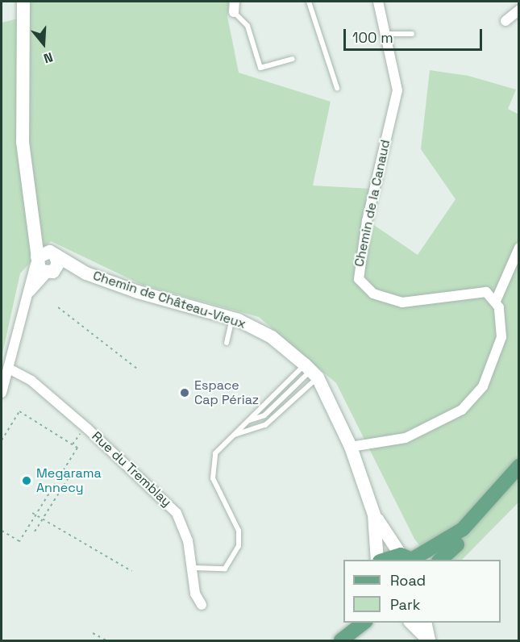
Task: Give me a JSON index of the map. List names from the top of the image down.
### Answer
{
  "streets": {
    "street": ["Chemin de la Canaud", "Chemin de Château-Vieux", "Rue du Tremblay"]
  },
  "places": ["Espace Cap Périaz", "Megarama Annecy"],
  "legend": ["Road", "Park"],
  "scale_bar": "100 m",
  "north": "bottom"
}
